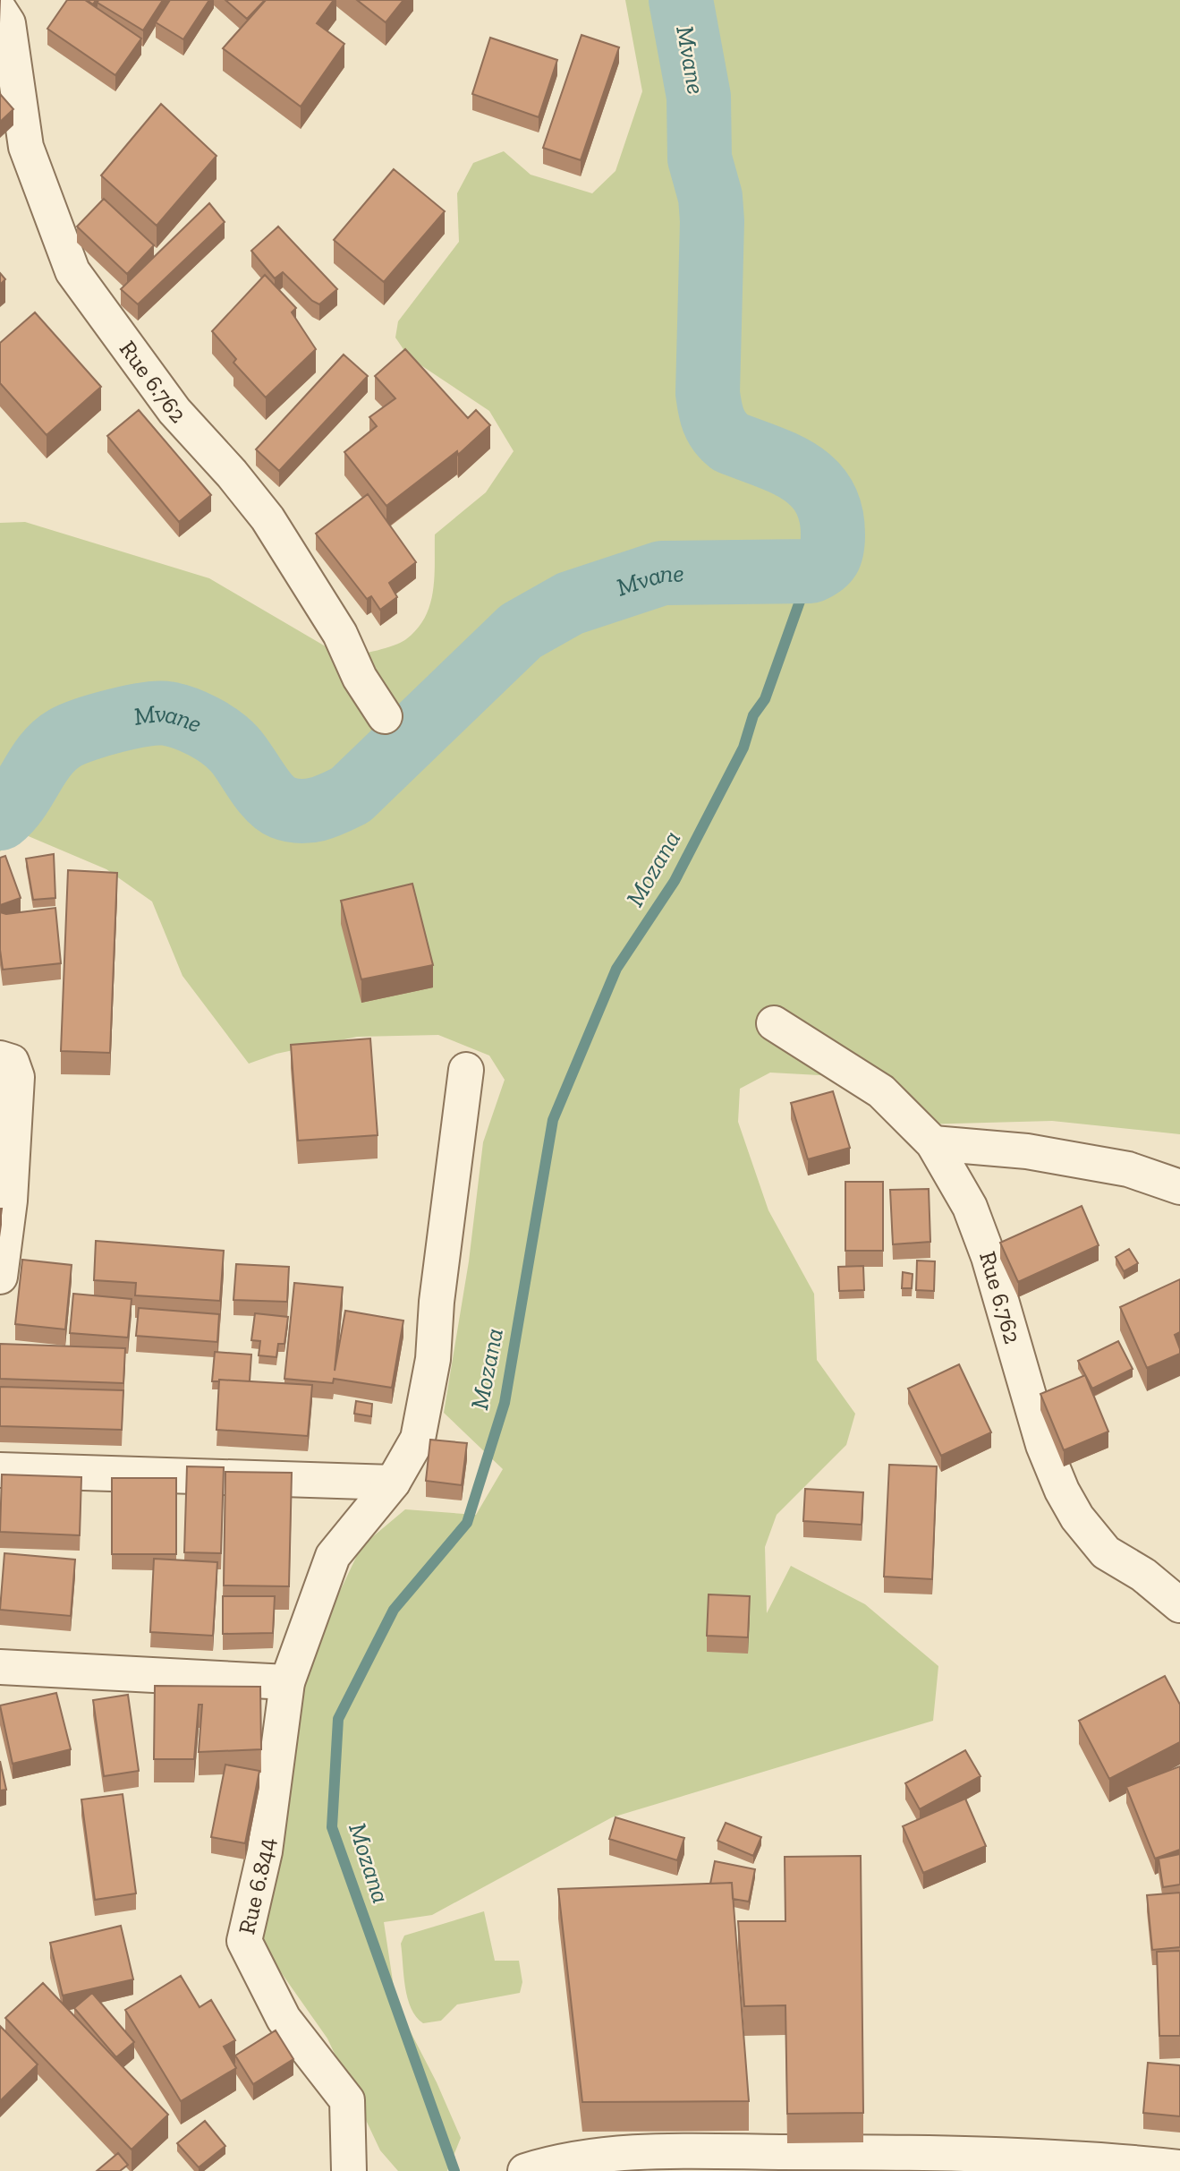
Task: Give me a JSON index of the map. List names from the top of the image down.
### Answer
{
  "streets": {
    "street": ["Rue 6.762", "Rue 6.844"]
  },
  "water": ["Mvane", "Mozana"]
}
